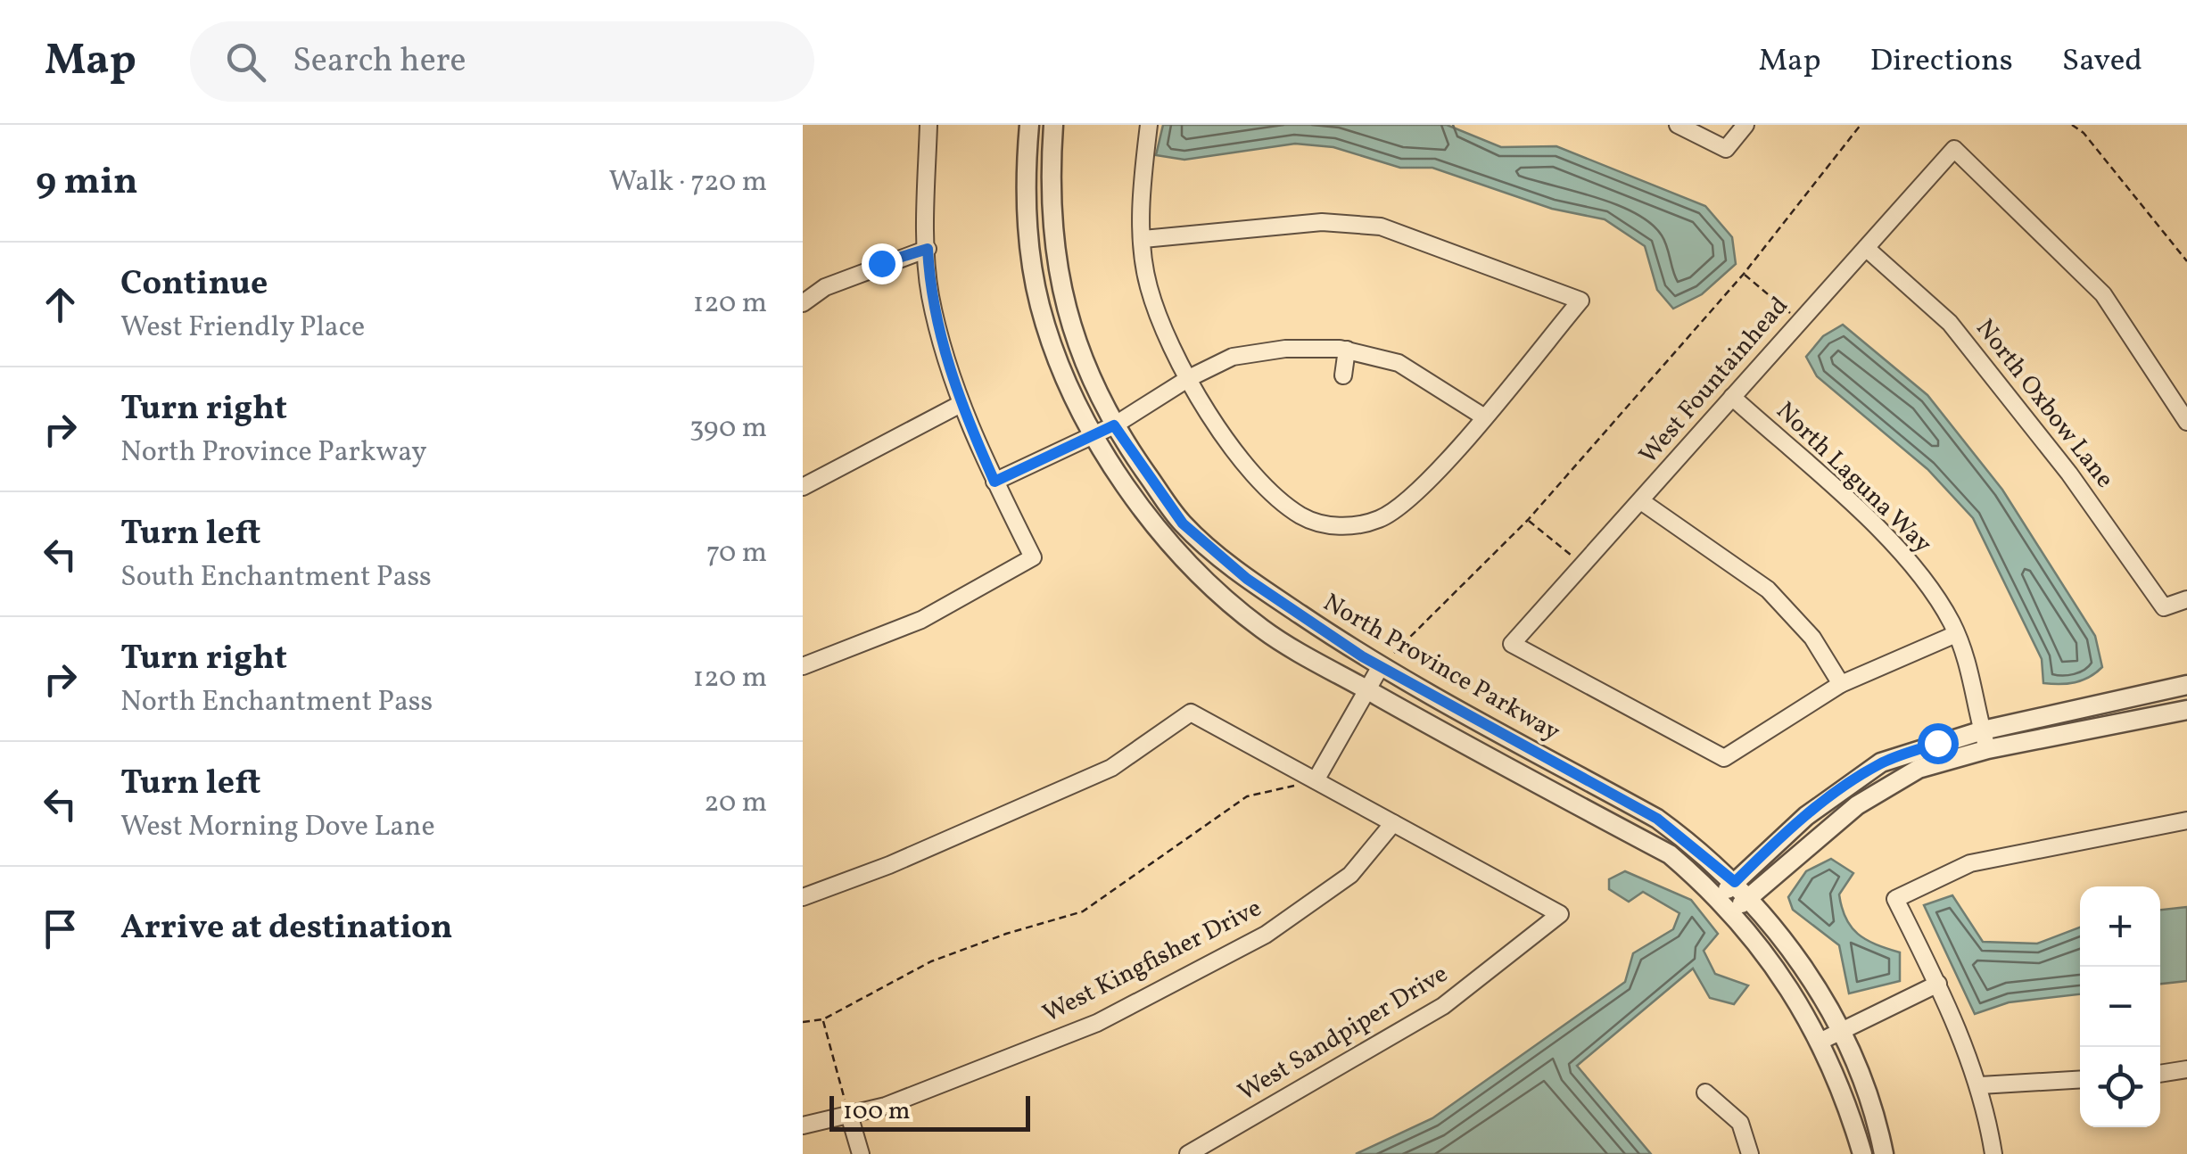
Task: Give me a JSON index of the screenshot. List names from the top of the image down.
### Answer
{
  "streets": {
    "street": [
      "West Fountainhead",
      "North Oxbow Lane",
      "North Laguna Way",
      "North Province Parkway",
      "West Kingfisher Drive",
      "West Sandpiper Drive"
    ]
  },
  "crossings": [
    ["West Fountainhead", "North Oxbow Lane"],
    ["West Fountainhead", "North Laguna Way"],
    ["West Kingfisher Drive", "West Sandpiper Drive"]
  ],
  "scale_bar": "100 m",
  "page": {
    "header": "Map",
    "search": "Search here",
    "nav": ["Map", "Directions", "Saved"],
    "heading": ["9 min", "Walk · 720 m"],
    "list": [
      ["Continue", "West Friendly Place", "120 m"],
      ["Turn right", "North Province Parkway", "390 m"],
      ["Turn left", "South Enchantment Pass", "70 m"],
      ["Turn right", "North Enchantment Pass", "120 m"],
      ["Turn left", "West Morning Dove Lane", "20 m"],
      "Arrive at destination"
    ],
    "map_buttons": ["+", "−"],
    "scale": "100 m"
  }
}
